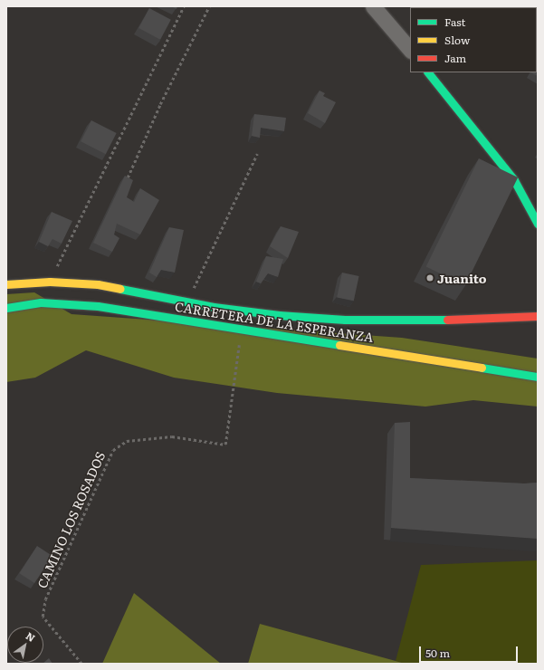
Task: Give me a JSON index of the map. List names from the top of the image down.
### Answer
{
  "streets": {
    "street": ["CARRETERA DE LA ESPERANZA"],
    "path": ["CAMINO LOS ROSADOS"]
  },
  "crossings": [
    ["CARRETERA DE LA ESPERANZA", "CAMINO LOS ROSADOS"]
  ],
  "places": ["Juanito"],
  "legend": ["Fast", "Slow", "Jam"],
  "scale_bar": "50 m",
  "north": "top right"
}
